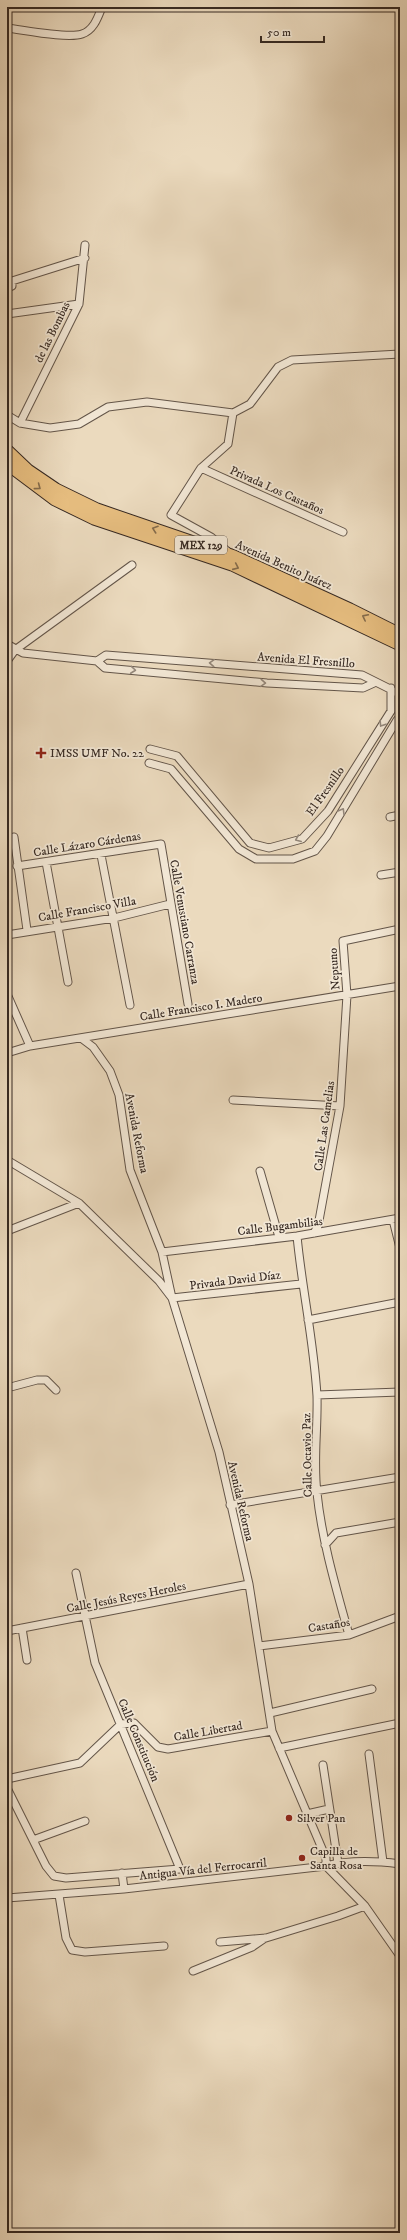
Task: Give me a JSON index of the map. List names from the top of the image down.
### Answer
{
  "streets": {
    "main road": ["MEX 129", "Avenida Benito Juárez"],
    "street": [
      "de las Bombas",
      "Privada Los Castaños",
      "Avenida El Fresnillo",
      "El Fresnillo",
      "Calle Lázaro Cárdenas",
      "Calle Francisco Villa",
      "Calle Venustiano Carranza",
      "Neptuno",
      "Calle Francisco I. Madero",
      "Calle Las Camelias",
      "Avenida Reforma",
      "Calle Bugambilias",
      "Privada David Díaz",
      "Calle Octavio Paz",
      "Calle Jesús Reyes Heroles",
      "Castaños",
      "Calle Libertad",
      "Calle Constitución",
      "Antigua Vía del Ferrocarril"
    ]
  },
  "crossings": [
    ["Calle Lázaro Cárdenas", "Calle Venustiano Carranza"],
    ["Calle Francisco Villa", "Calle Venustiano Carranza"],
    ["Neptuno", "Calle Francisco I. Madero"],
    ["Neptuno", "Calle Las Camelias"],
    ["Calle Francisco I. Madero", "Calle Las Camelias"],
    ["Calle Francisco I. Madero", "Avenida Reforma"],
    ["Calle Las Camelias", "Calle Bugambilias"],
    ["Avenida Reforma", "Calle Bugambilias"],
    ["Avenida Reforma", "Privada David Díaz"],
    ["Avenida Reforma", "Calle Jesús Reyes Heroles"],
    ["Avenida Reforma", "Castaños"],
    ["Avenida Reforma", "Calle Libertad"],
    ["Avenida Reforma", "Antigua Vía del Ferrocarril"],
    ["Calle Bugambilias", "Calle Octavio Paz"],
    ["Privada David Díaz", "Calle Octavio Paz"],
    ["Calle Octavio Paz", "Castaños"],
    ["Calle Jesús Reyes Heroles", "Calle Constitución"],
    ["Calle Libertad", "Calle Constitución"]
  ],
  "places": {
    "health": ["IMSS UMF No. 22"],
    "other": ["Silver Pan", "Capilla de Santa Rosa"]
  },
  "scale_bar": "50 m"
}
